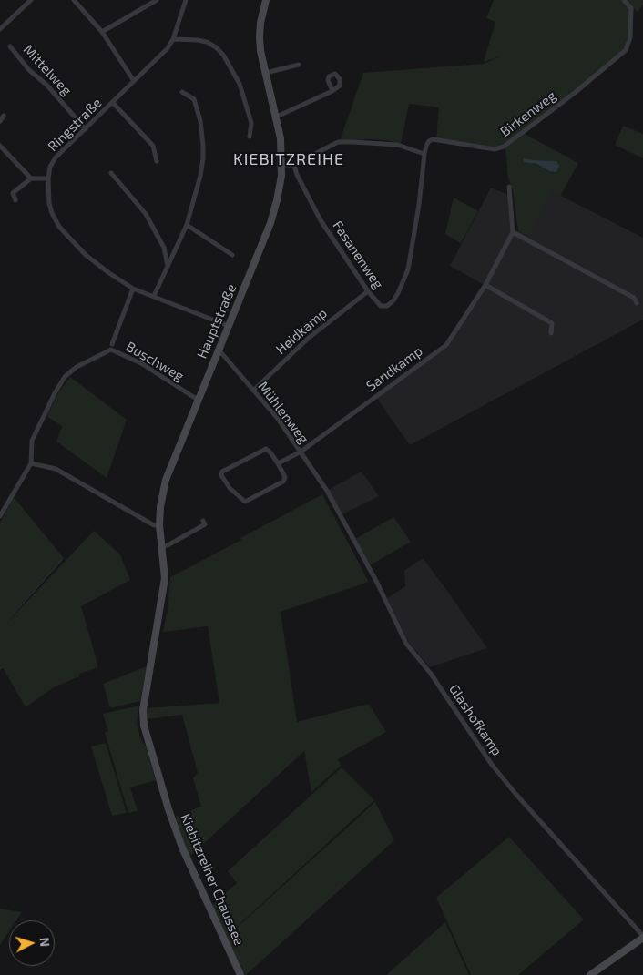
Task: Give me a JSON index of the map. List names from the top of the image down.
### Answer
{
  "streets": {
    "street": [
      "Mittelweg",
      "Birkenweg",
      "Ringstraße",
      "Fasanenweg",
      "Hauptstraße",
      "Heidkamp",
      "Buschweg",
      "Sandkamp",
      "Mühlenweg",
      "Glashofkamp",
      "Kiebitzreiher Chaussee"
    ]
  },
  "crossings": [
    ["Mittelweg", "Ringstraße"],
    ["Birkenweg", "Fasanenweg"],
    ["Ringstraße", "Hauptstraße"],
    ["Fasanenweg", "Heidkamp"],
    ["Hauptstraße", "Buschweg"],
    ["Hauptstraße", "Mühlenweg"],
    ["Hauptstraße", "Kiebitzreiher Chaussee"],
    ["Heidkamp", "Mühlenweg"],
    ["Sandkamp", "Mühlenweg"],
    ["Mühlenweg", "Glashofkamp"]
  ],
  "districts": ["KIEBITZREIHE"],
  "north": "right"
}
